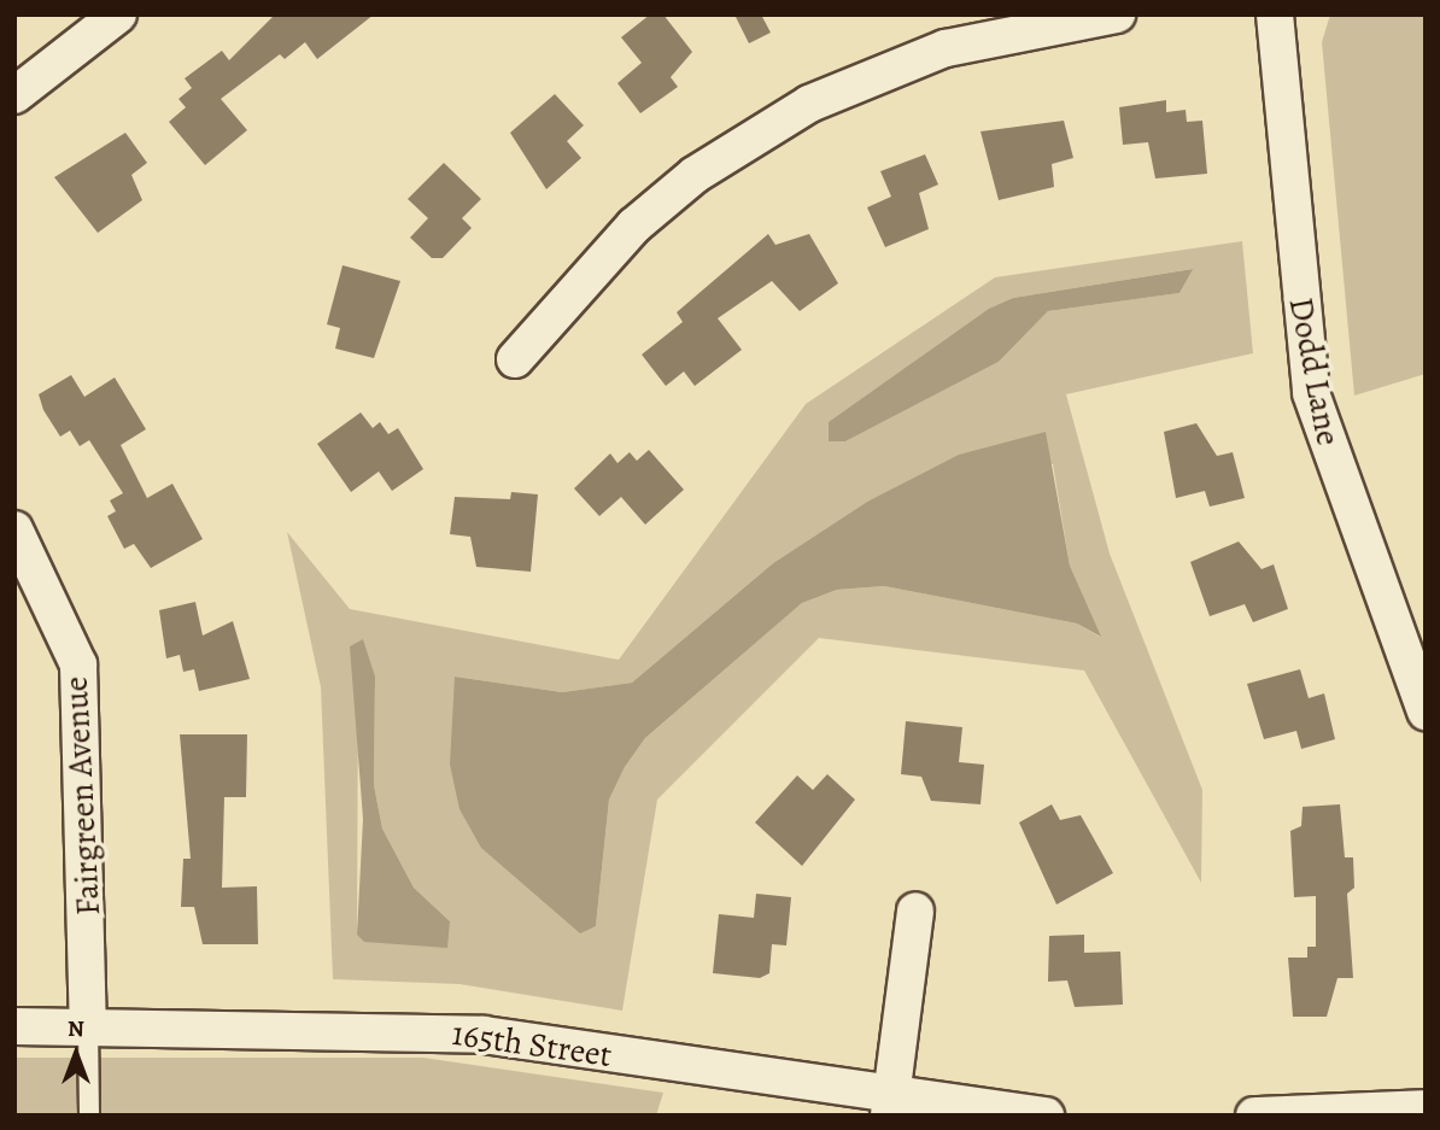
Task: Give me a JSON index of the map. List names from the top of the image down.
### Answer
{
  "streets": {
    "street": ["Dodd Lane", "Fairgreen Avenue", "165th Street"]
  },
  "crossings": [
    ["Fairgreen Avenue", "165th Street"]
  ],
  "north": "top"
}
